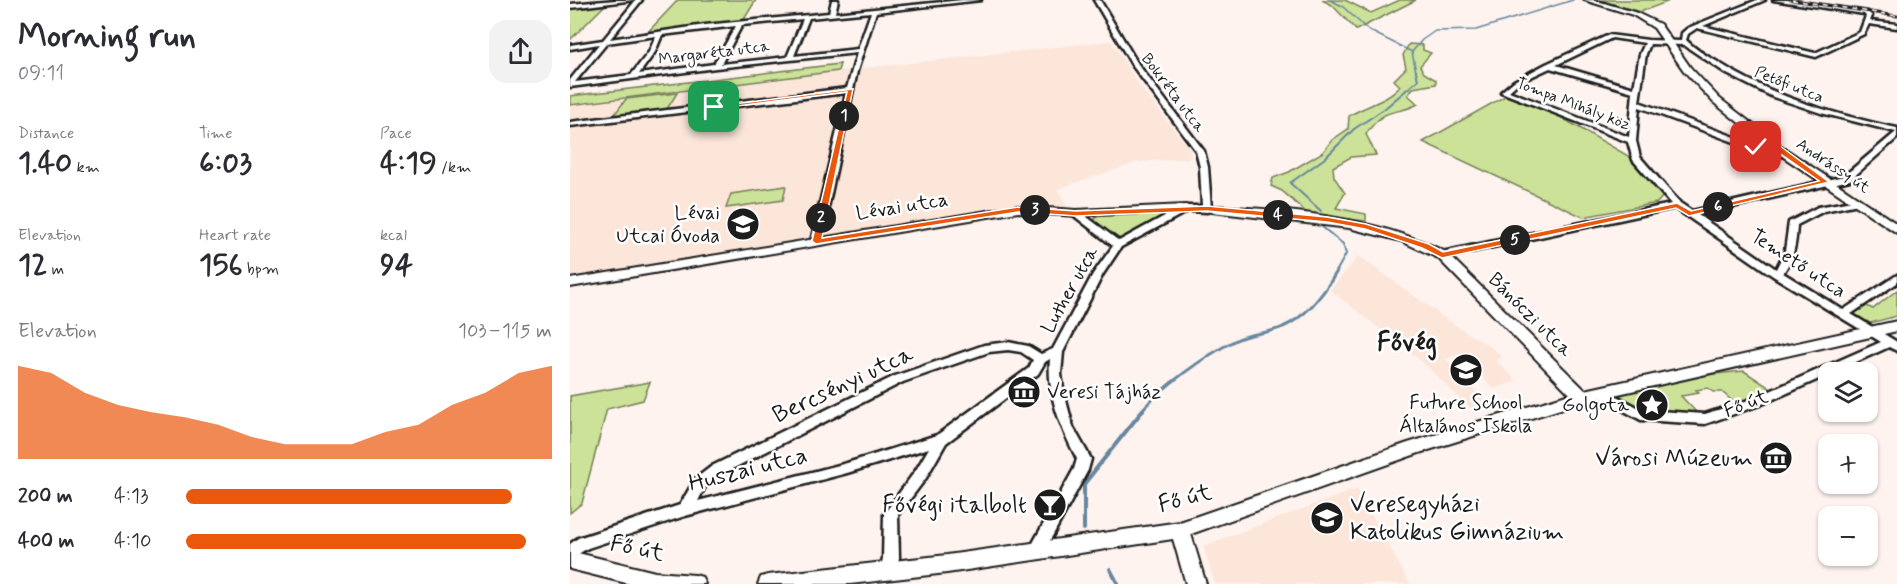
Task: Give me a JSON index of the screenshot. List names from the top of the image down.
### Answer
{
  "streets": {
    "main road": [
      "Andrássy út",
      "Lévai utca",
      "Bánóczi utca",
      "Fő út"
    ],
    "street": [
      "Margaréta utca",
      "Petőfi utca",
      "Bokréta utca",
      "Tompa Mihály köz",
      "Temető utca",
      "Luther utca",
      "Bercsényi utca",
      "Huszai utca"
    ]
  },
  "crossings": [
    ["Bokréta utca", "Lévai utca"],
    ["Bokréta utca", "Bánóczi utca"],
    ["Tompa Mihály köz", "Temető utca"],
    ["Lévai utca", "Luther utca"],
    ["Lévai utca", "Bánóczi utca"],
    ["Temető utca", "Fő út"],
    ["Luther utca", "Fő út"],
    ["Luther utca", "Huszai utca"],
    ["Bánóczi utca", "Fő út"],
    ["Bercsényi utca", "Huszai utca"],
    ["Fő út", "Huszai utca"]
  ],
  "districts": ["Fővég"],
  "places": {
    "school or university": ["Lévai Utcai Óvoda", "Future School Általános Iskola", "Veresegyházi Katolikus Gimnázium"],
    "museum": ["Veresi Tájház", "Városi Múzeum"],
    "place": ["Golgota"],
    "bar": ["Fővégi italbolt"]
  },
  "page": {
    "heading": ["Morning run", "09:11"],
    "pins": [
      "1",
      "6",
      "3",
      "4",
      "2",
      "5"
    ],
    "stats": [
      ["Distance", "1.40 km"],
      ["Time", "6:03"],
      ["Pace", "4:19 /km"],
      ["Elevation", "12 m"],
      ["Heart rate", "156 bpm"],
      ["kcal", "94"]
    ],
    "chart": ["Elevation", "103–115 m"],
    "map_buttons": ["+", "−"],
    "list": [
      {
        "name": "200 m",
        "note": "4:13"
      },
      {
        "name": "400 m",
        "note": "4:10"
      }
    ]
  }
}
